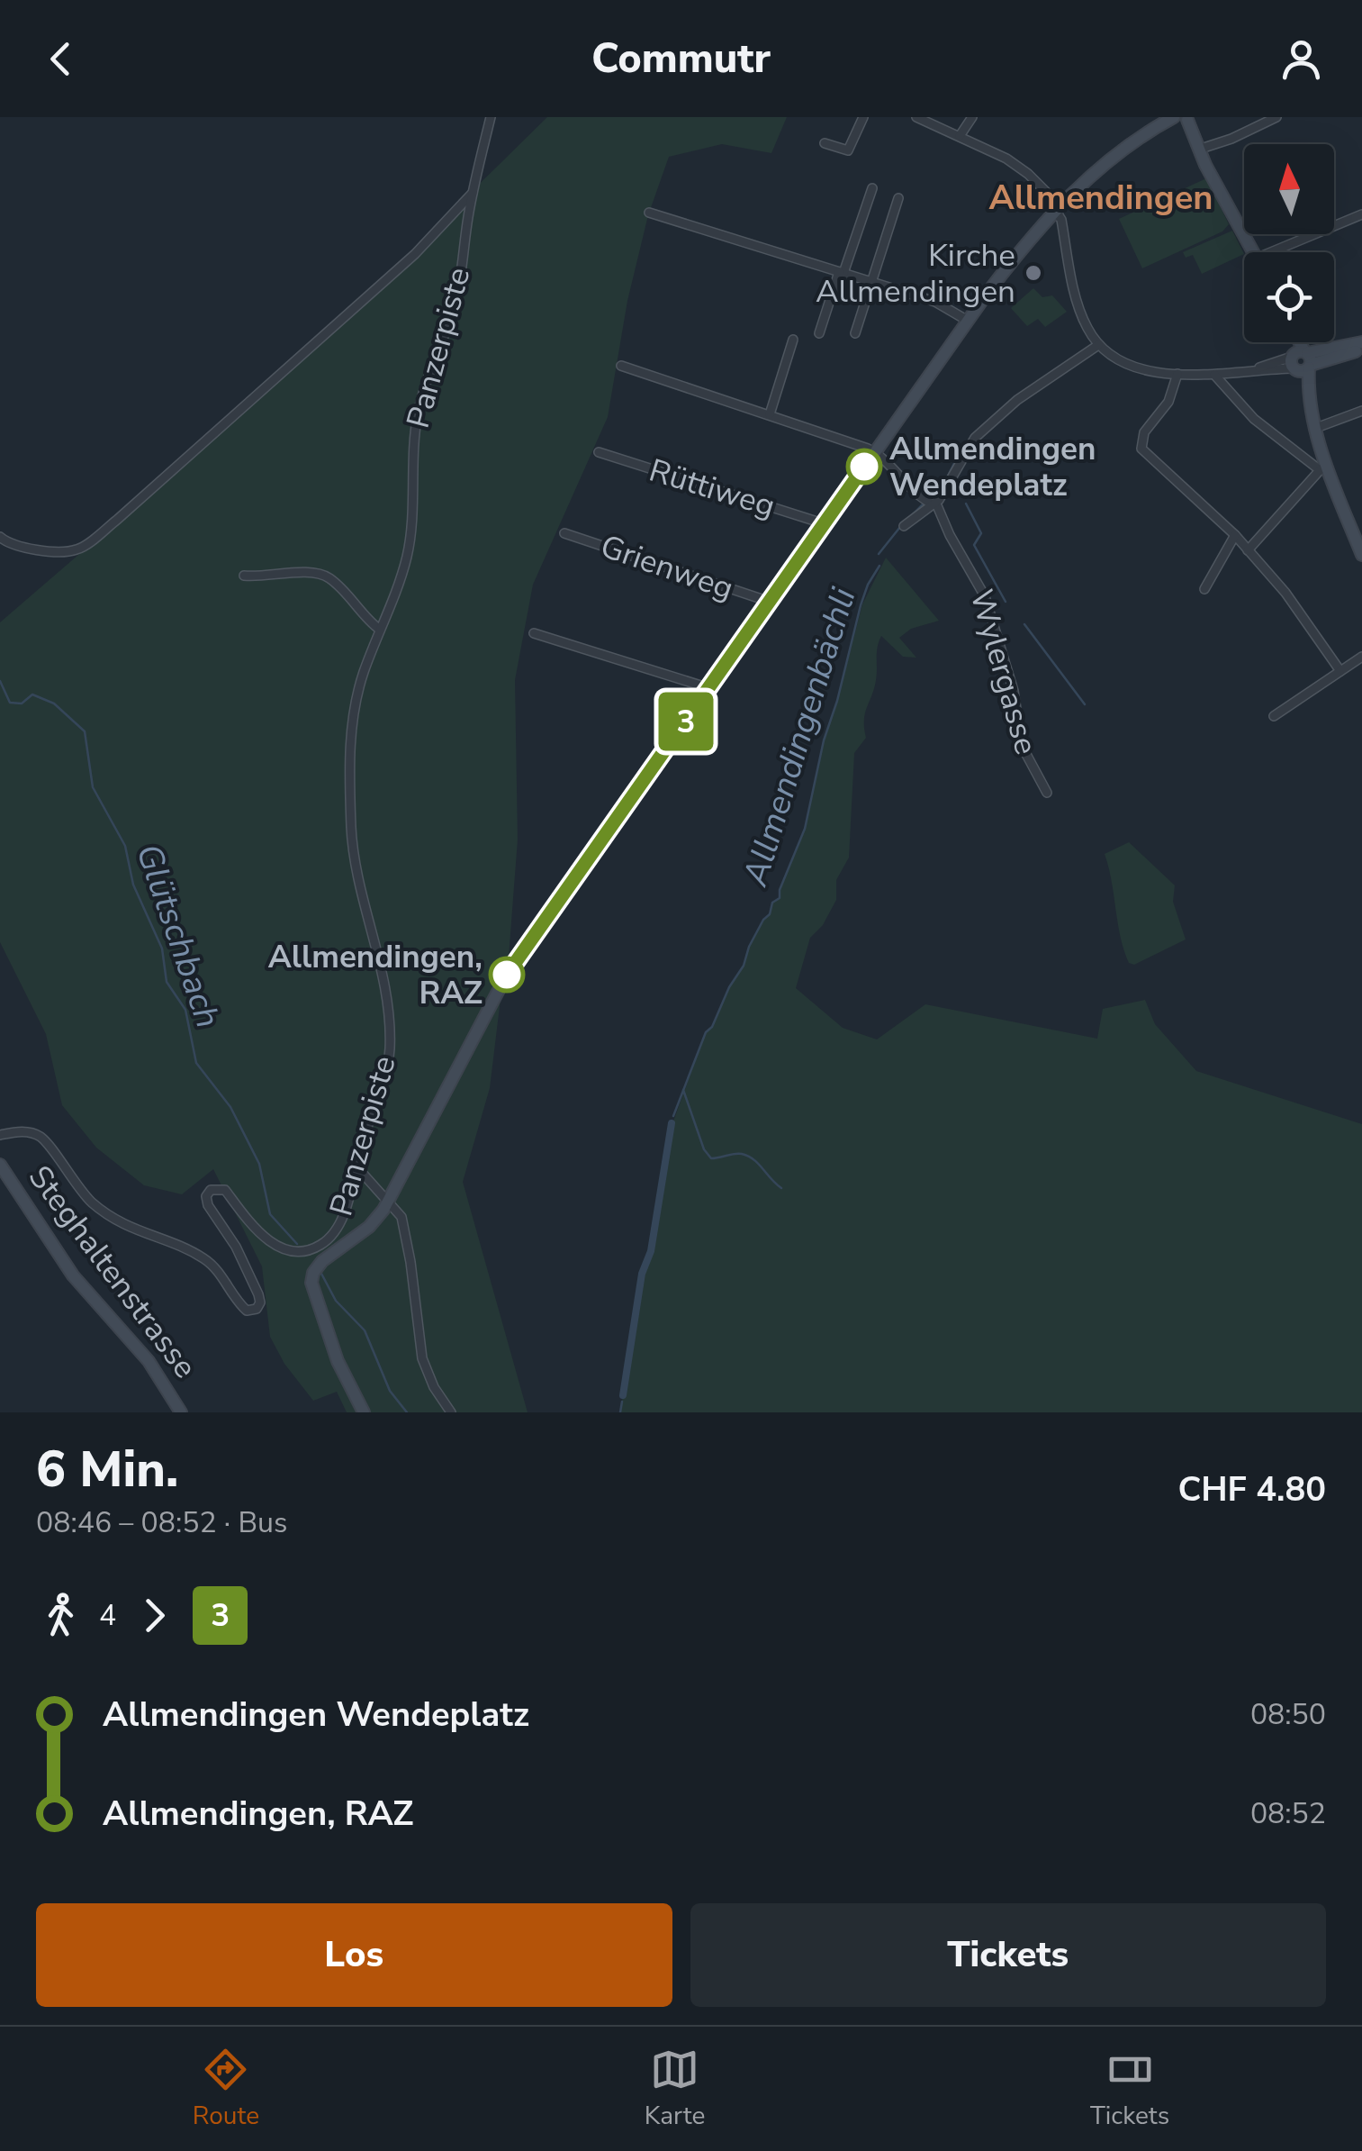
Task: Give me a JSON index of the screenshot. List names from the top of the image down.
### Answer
{
  "streets": {
    "street": [
      "Panzerpiste",
      "Rüttiweg",
      "Grienweg",
      "Wylergasse",
      "Steghaltenstrasse"
    ]
  },
  "districts": ["Allmendingen"],
  "water": ["Allmendingenbächli", "Glütschbach"],
  "places": ["Kirche Allmendingen", "Allmendingen Wendeplatz", "Allmendingen, RAZ"],
  "lines": ["bus line 3"],
  "north": "top",
  "page": {
    "header": "Commutr",
    "on_map": "3",
    "heading": ["6 Min.", "08:46 – 08:52 · Bus", "CHF 4.80"],
    "legs": ["4", "3"],
    "list": [
      {
        "name": "Allmendingen Wendeplatz",
        "value": "08:50"
      },
      {
        "name": "Allmendingen, RAZ",
        "value": "08:52"
      }
    ],
    "buttons": ["Los", "Tickets"],
    "tabs": ["Route", "Karte", "Tickets"]
  }
}
